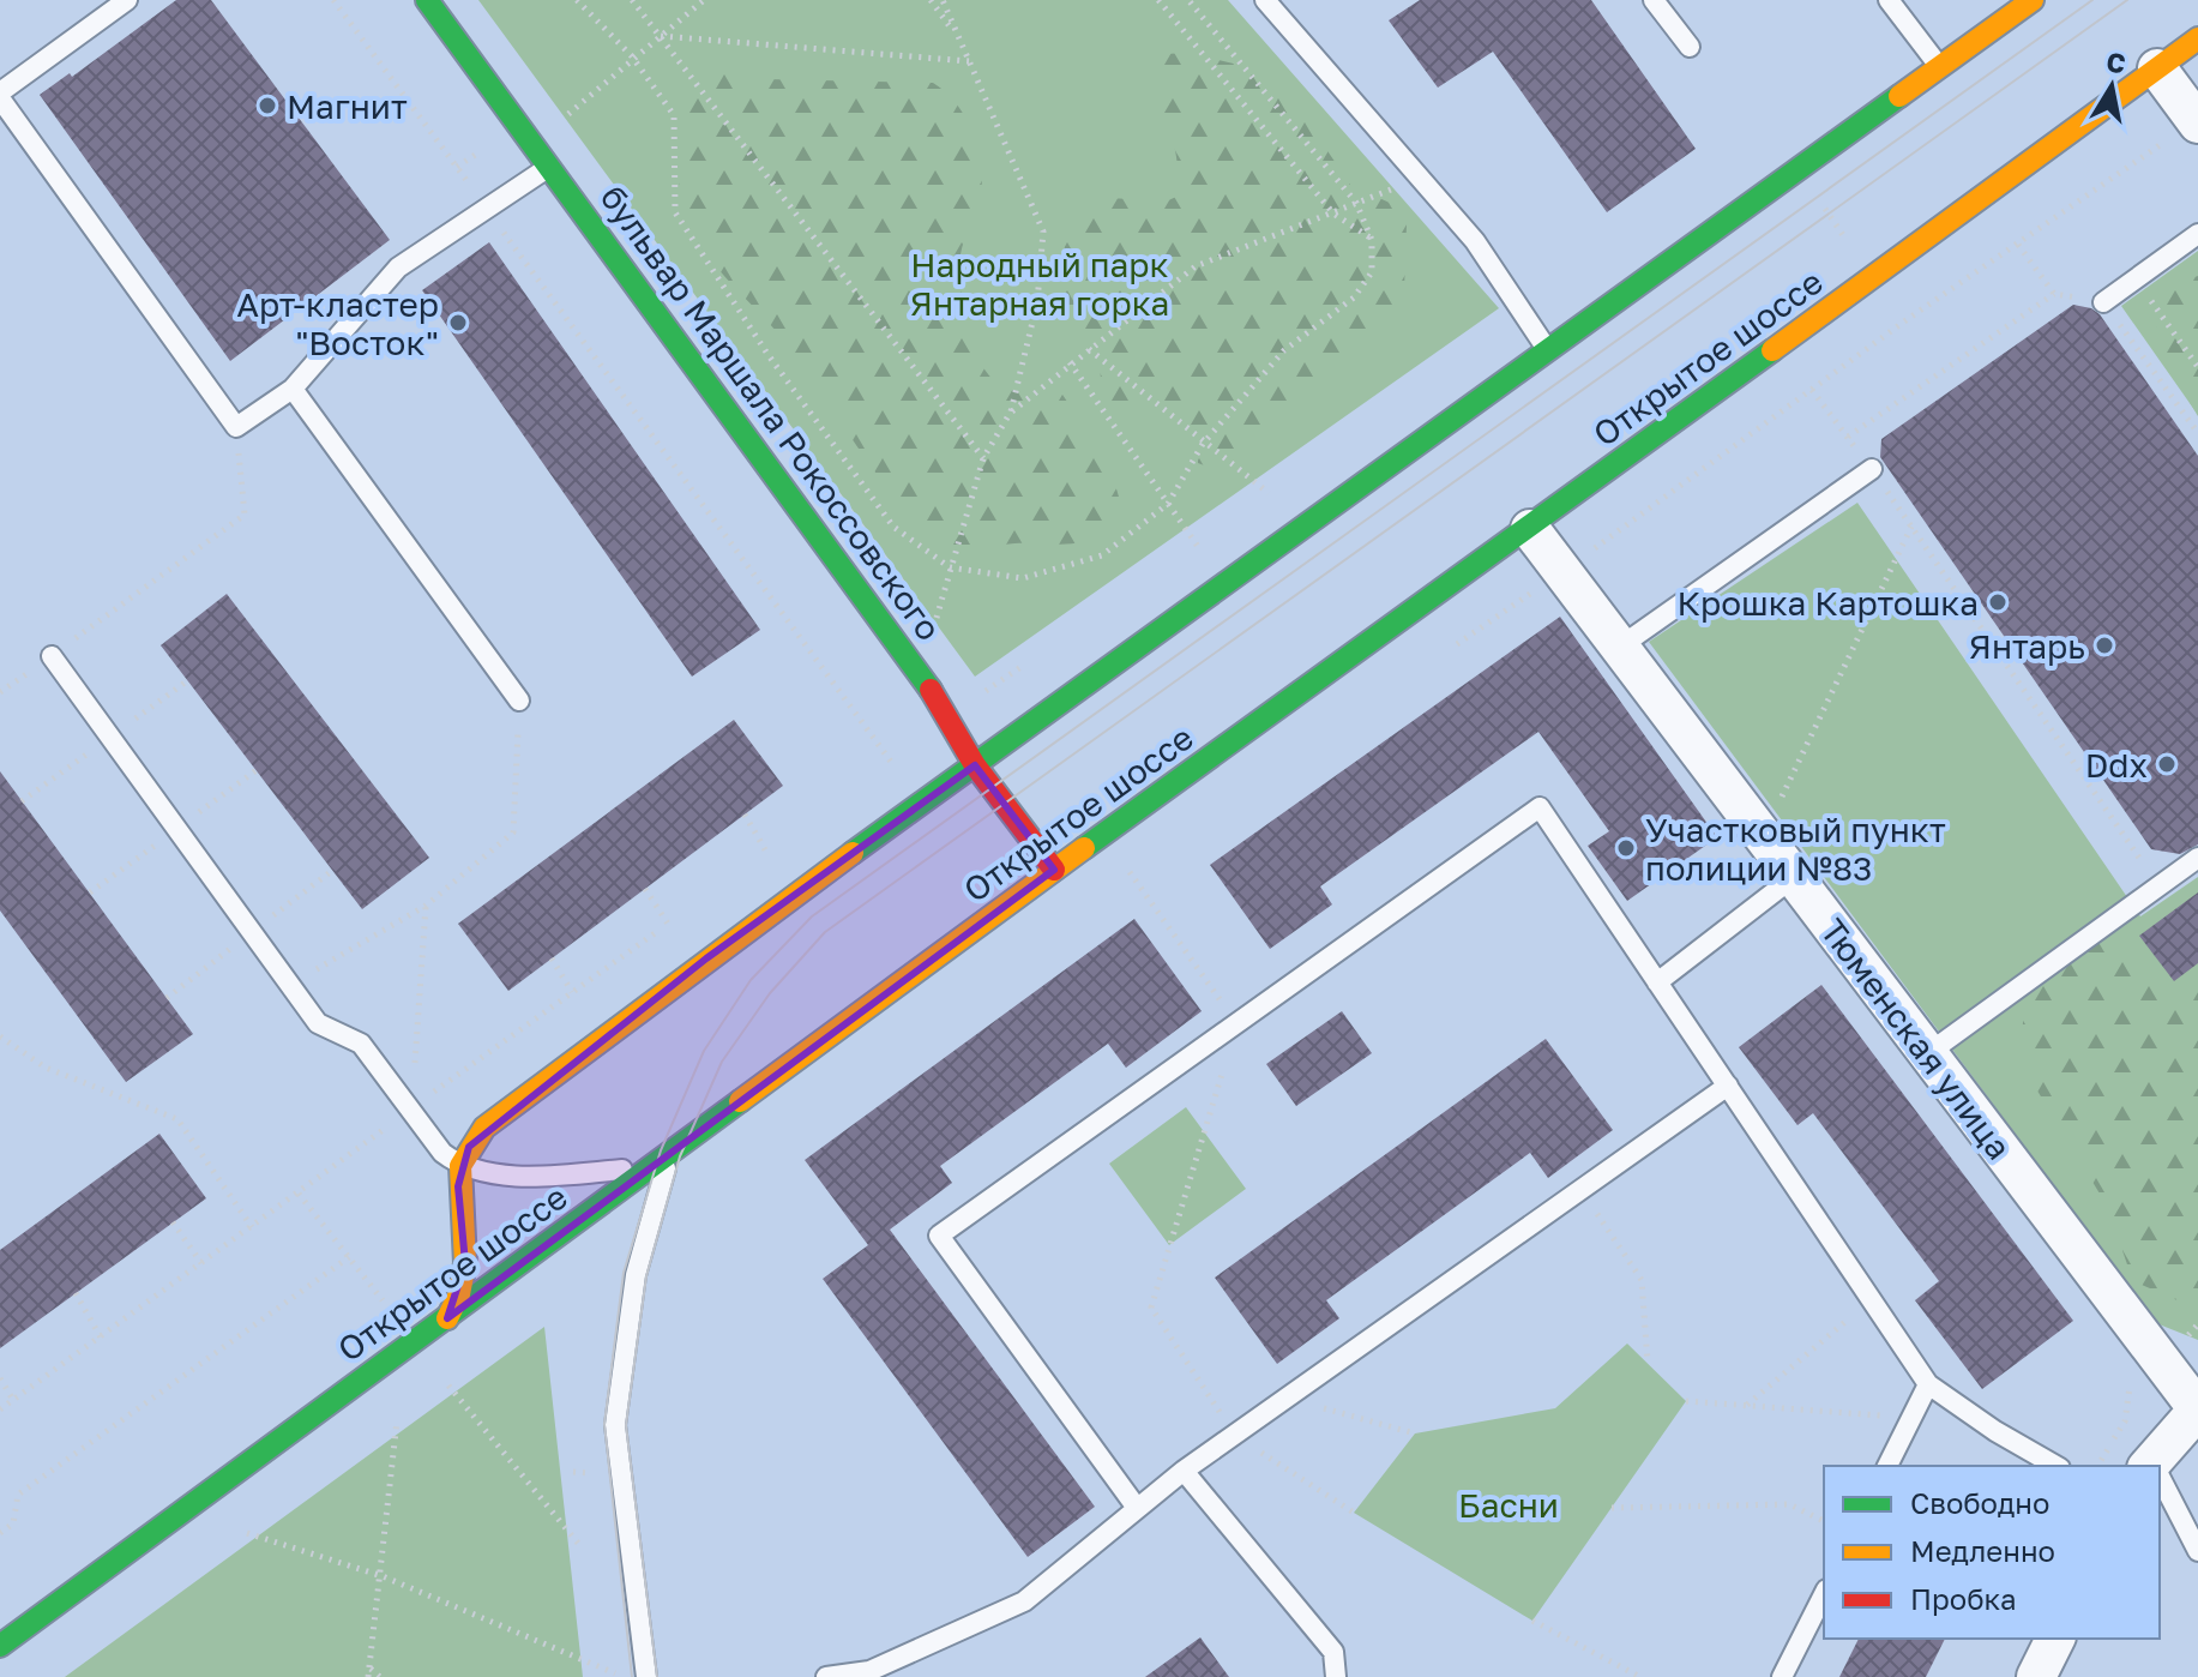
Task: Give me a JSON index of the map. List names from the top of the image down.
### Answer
{
  "streets": {
    "street": ["Открытое шоссе", "бульвар Маршала Рокоссовского", "Тюменская улица"]
  },
  "crossings": [
    ["Открытое шоссе", "бульвар Маршала Рокоссовского"],
    ["Открытое шоссе", "Тюменская улица"]
  ],
  "parks": ["Народный парк Янтарная горка", "Басни"],
  "places": [
    "Магнит",
    "Арт-кластер \"Восток\"",
    "Крошка Картошка",
    "Янтарь",
    "Ddx",
    "Участковый пункт полиции №83"
  ],
  "legend": ["Свободно", "Медленно", "Пробка"],
  "north": "top"
}
